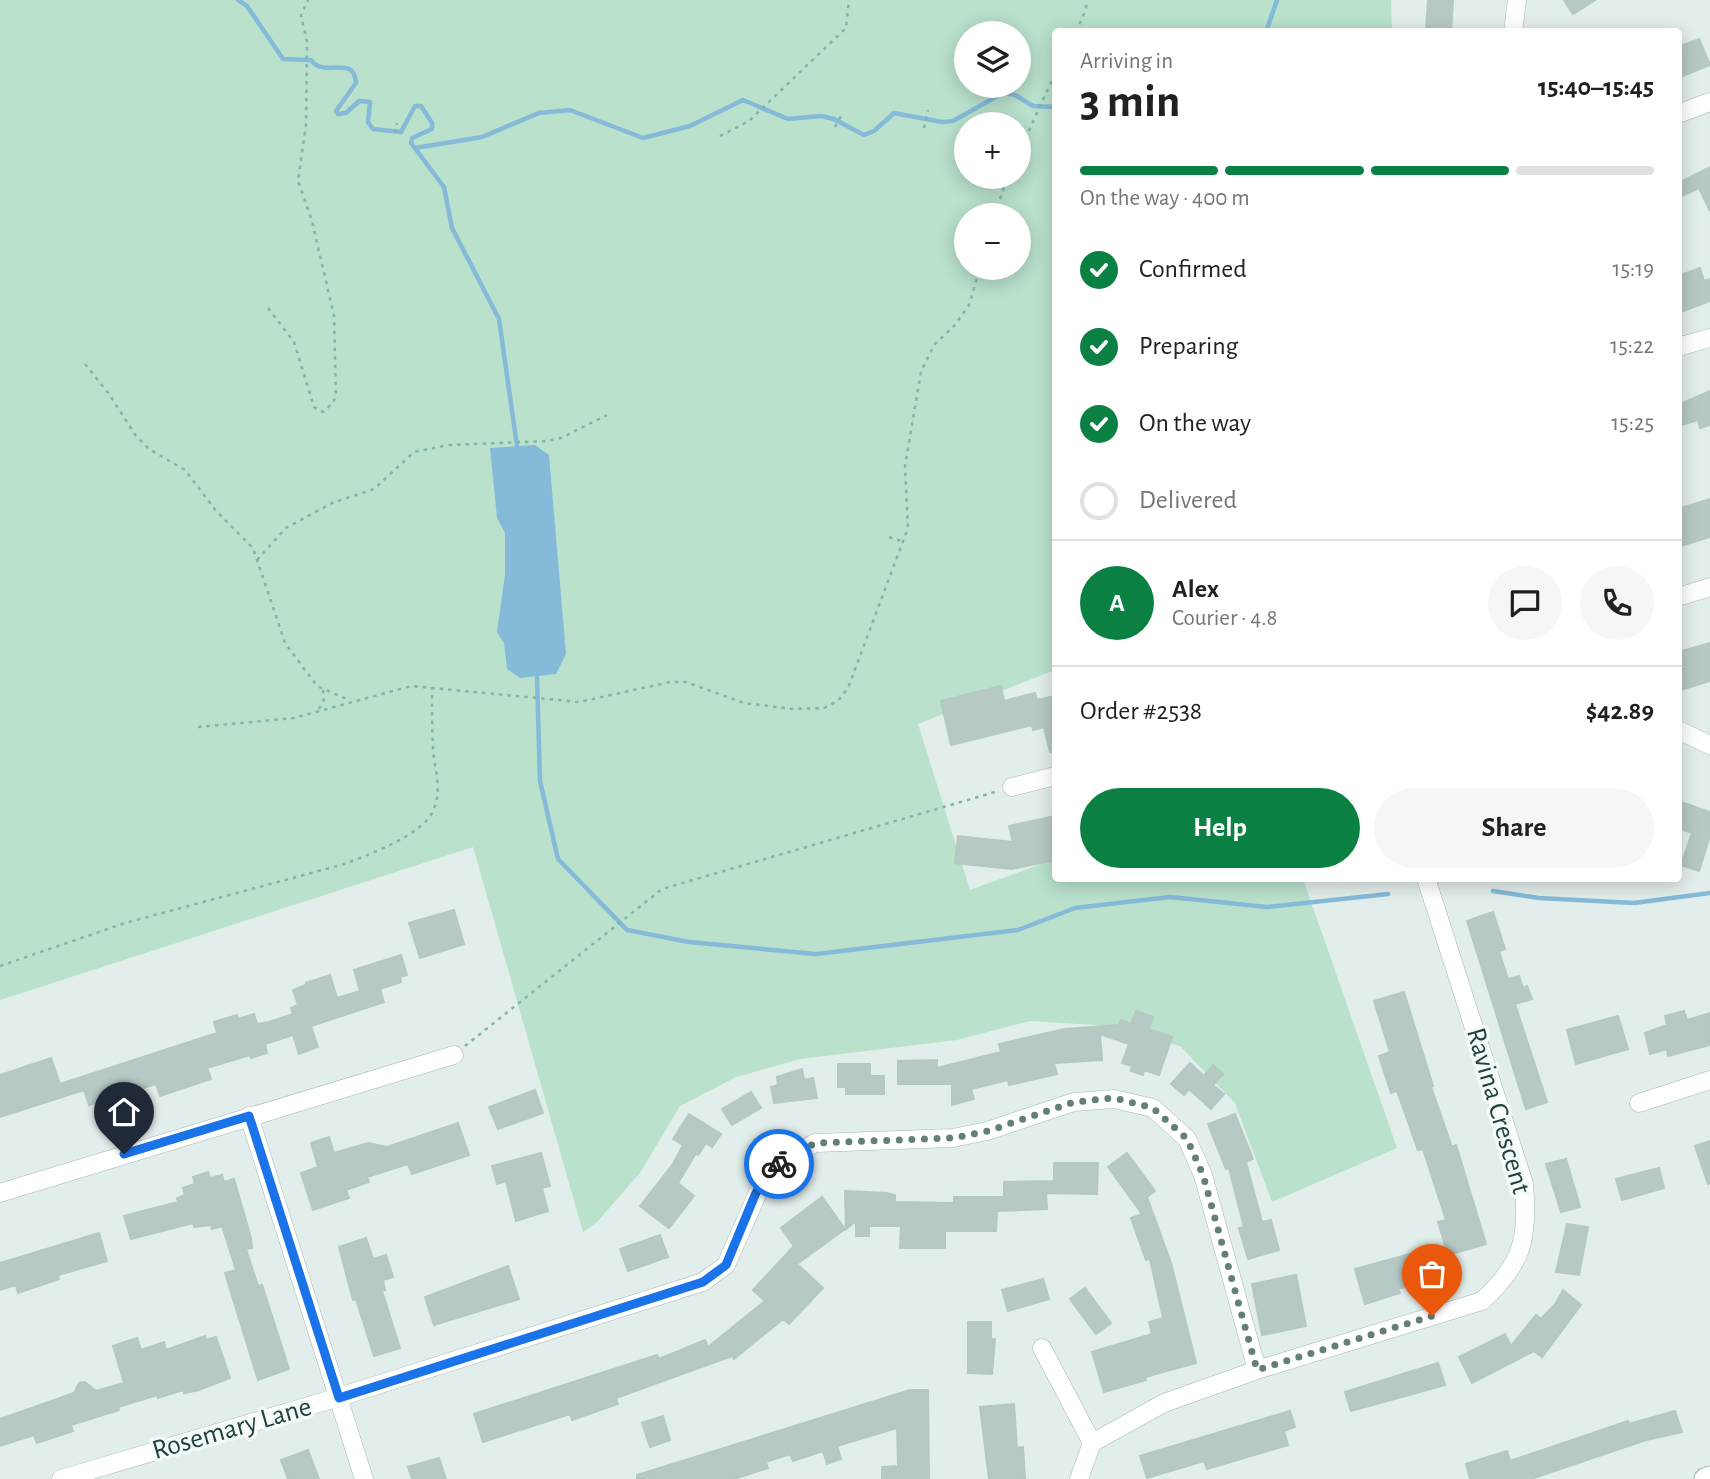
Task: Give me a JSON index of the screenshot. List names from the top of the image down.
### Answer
{
  "streets": {
    "street": ["Ravina Crescent", "Rosemary Lane"]
  },
  "crossings": [
    ["Ravina Crescent", "Rosemary Lane"]
  ],
  "page": {
    "map_buttons": ["+", "−"],
    "heading": ["3 min", "Arriving in", "15:40–15:45"],
    "panel": [
      "Alex",
      "Courier · 4.8",
      "Order #2538",
      "$42.89"
    ],
    "bar": "On the way · 400 m",
    "list": [
      ["Confirmed", "15:19"],
      ["Preparing", "15:22"],
      ["On the way", "15:25"],
      "Delivered"
    ],
    "round": "A",
    "buttons": ["Help", "Share"]
  }
}
